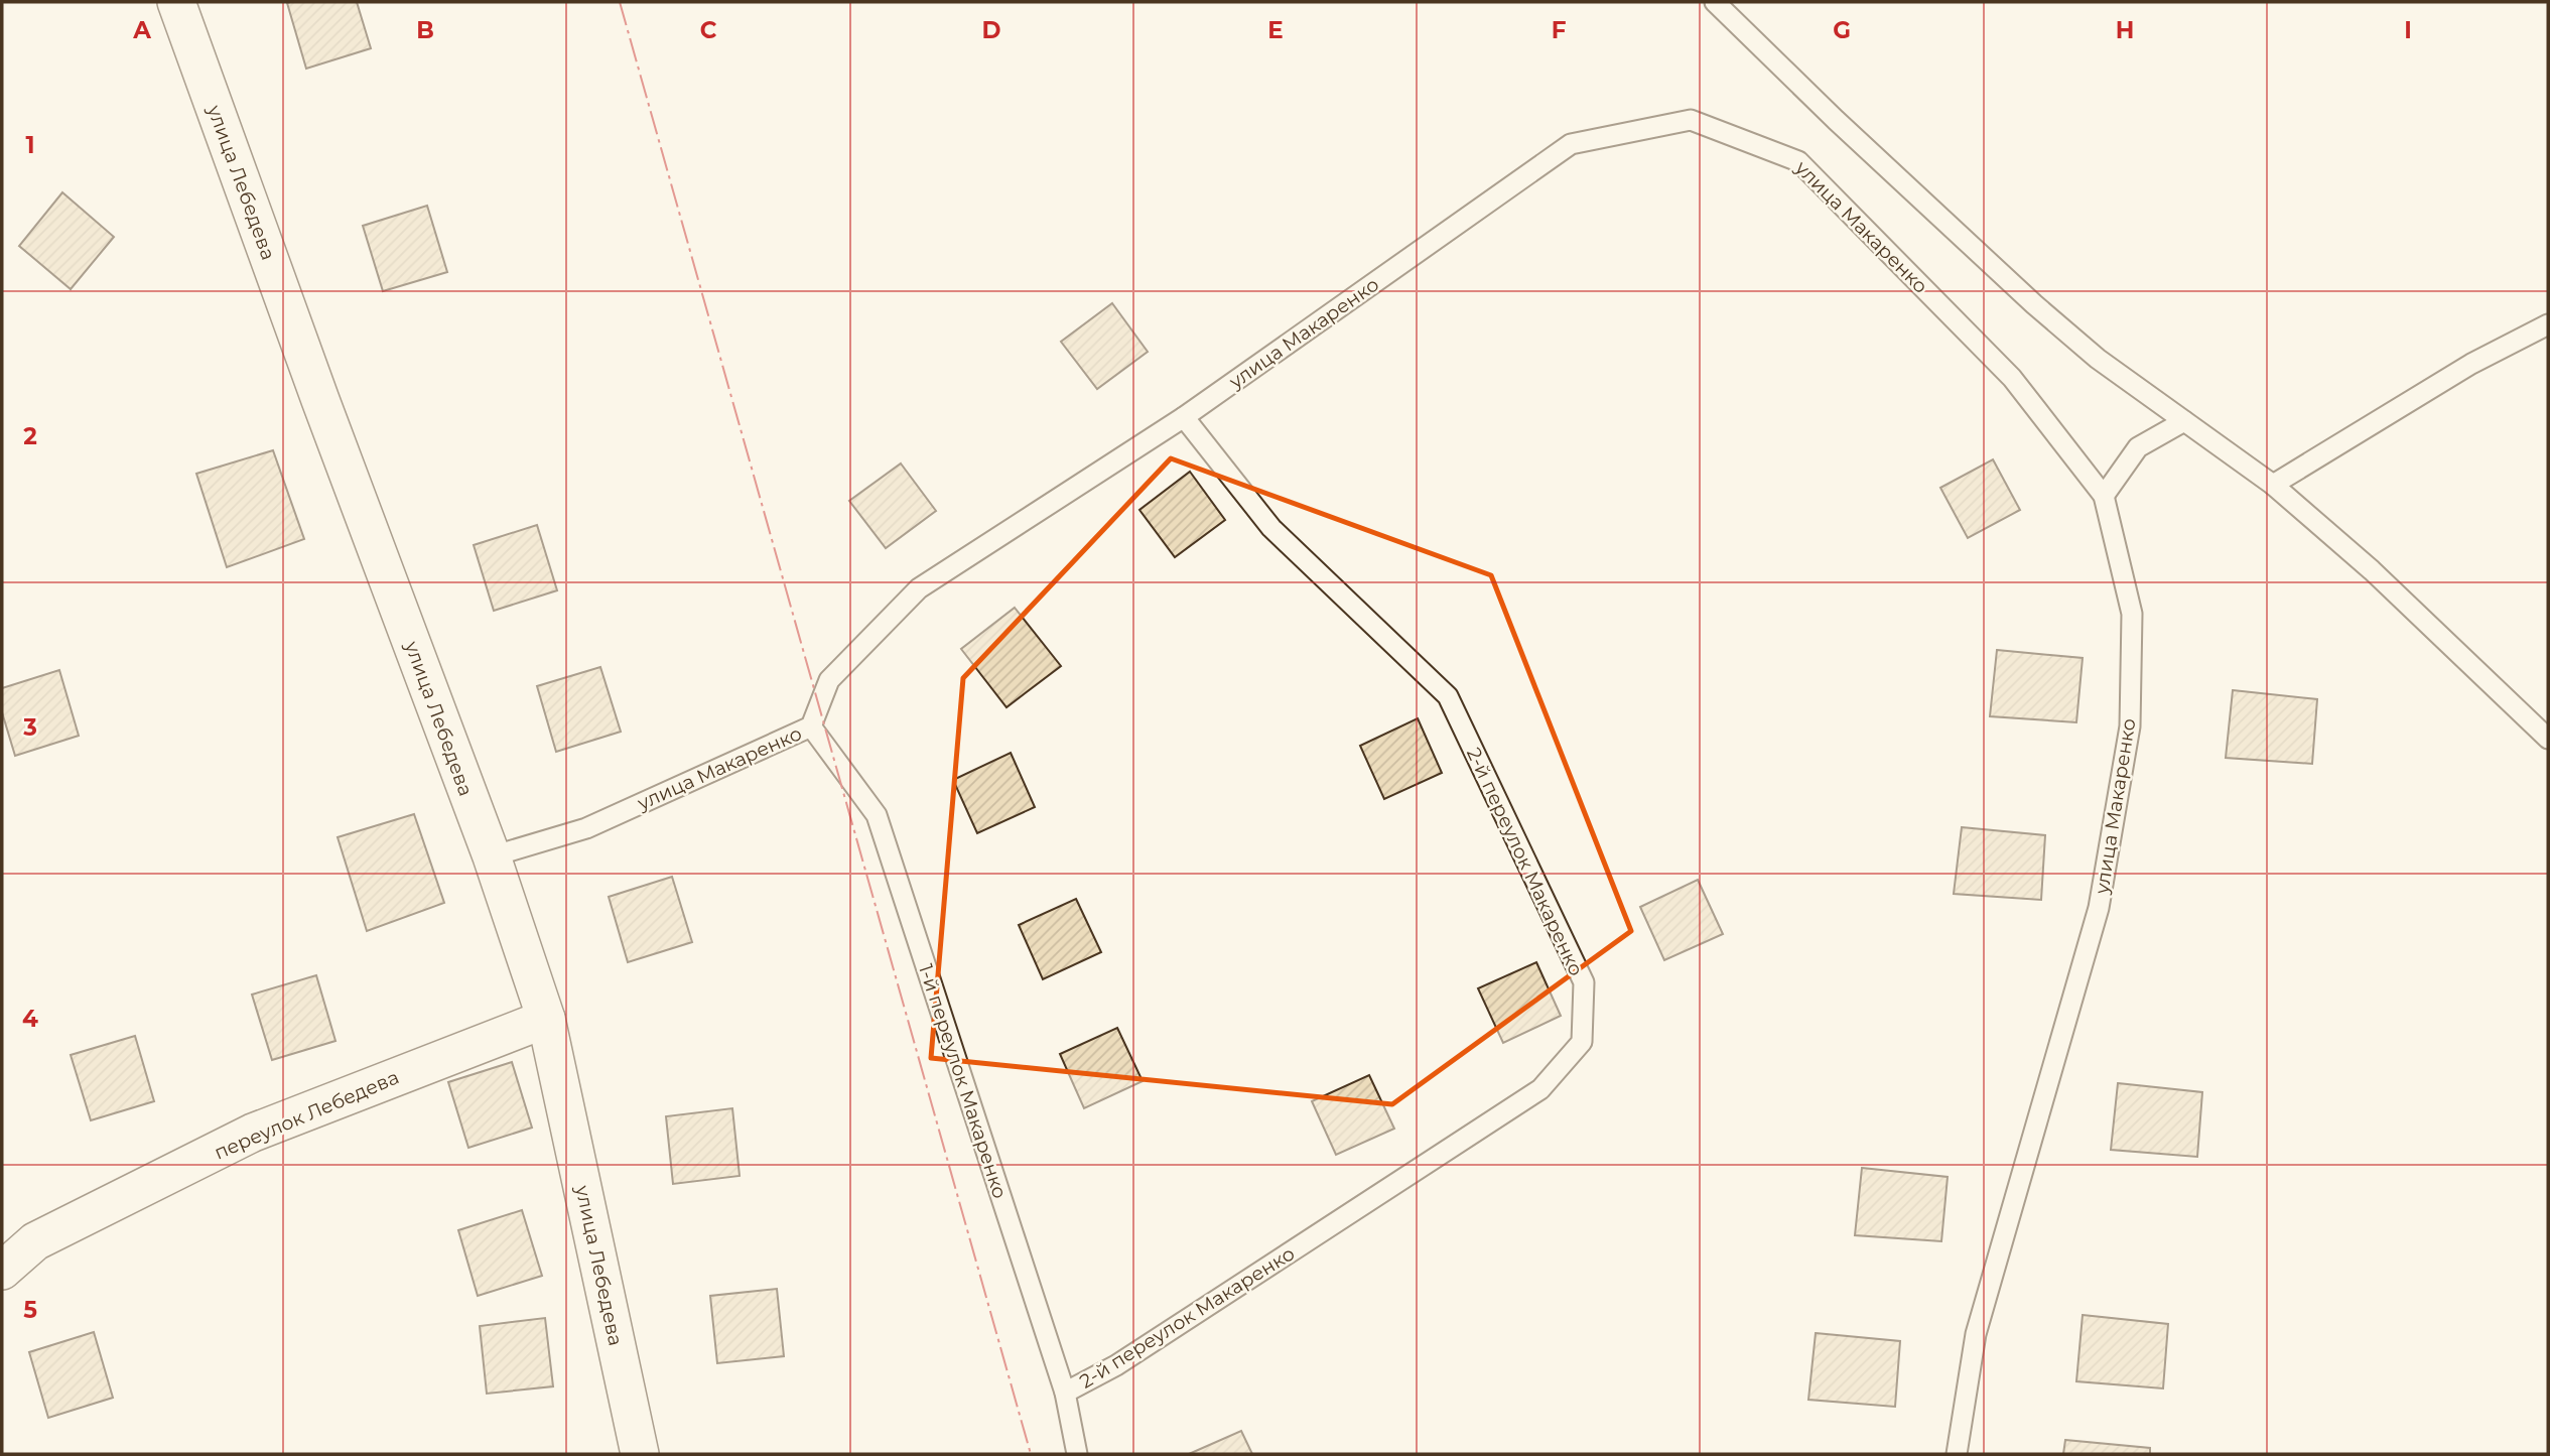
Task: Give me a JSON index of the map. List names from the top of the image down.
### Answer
{
  "streets": {
    "street": ["улица Лебедева", "переулок Лебедева"],
    "lane": ["улица Макаренко", "2-й переулок Макаренко", "1-й переулок Макаренко"]
  },
  "crossings": [
    ["улица Лебедева", "улица Макаренко"],
    ["улица Лебедева", "переулок Лебедева"],
    ["улица Макаренко", "2-й переулок Макаренко"],
    ["улица Макаренко", "1-й переулок Макаренко"],
    ["2-й переулок Макаренко", "1-й переулок Макаренко"]
  ],
  "grid": {
    "columns": [
      "A",
      "B",
      "C",
      "D",
      "E",
      "F",
      "G",
      "H",
      "I"
    ],
    "rows": [
      "1",
      "2",
      "3",
      "4",
      "5"
    ]
  }
}
